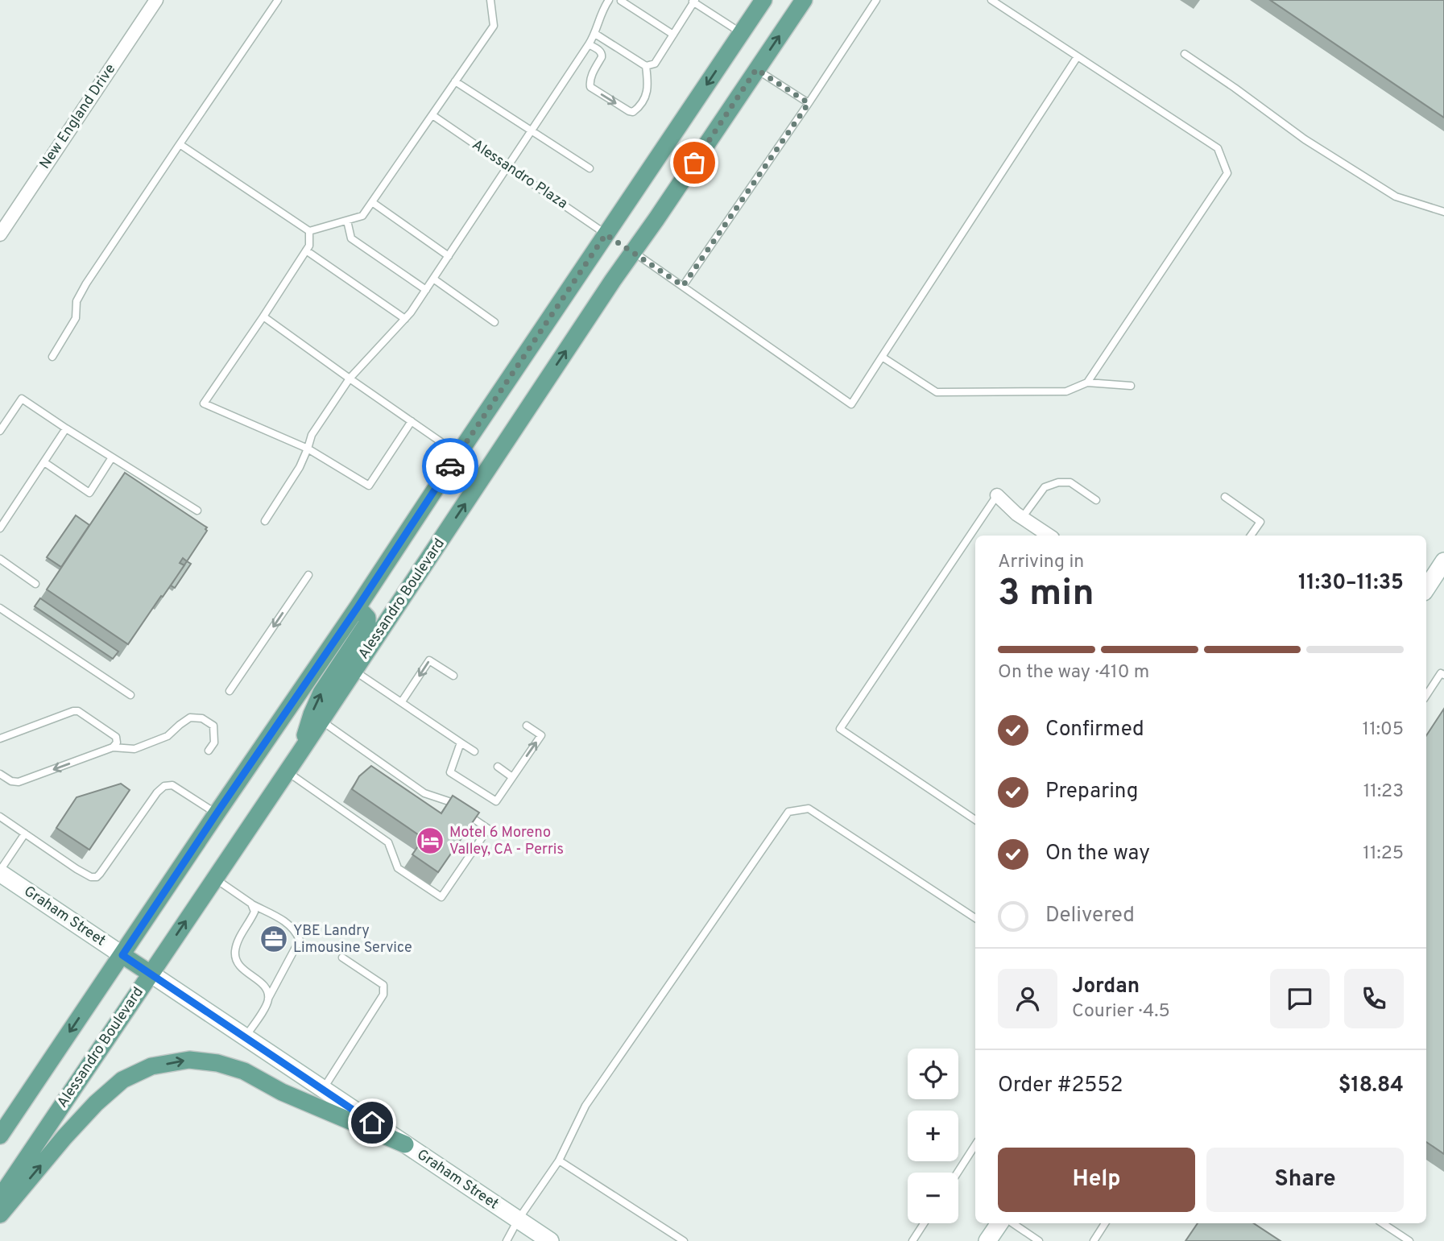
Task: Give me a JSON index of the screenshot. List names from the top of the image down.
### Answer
{
  "streets": {
    "main road": ["Alessandro Boulevard", "Graham Street"],
    "street": ["New England Drive"],
    "lane": ["Alessandro Plaza"]
  },
  "crossings": [
    ["Alessandro Boulevard", "Graham Street"]
  ],
  "places": {
    "hotel": ["Motel 6 Moreno Valley, CA - Perris"],
    "office": ["YBE Landry Limousine Service"]
  },
  "page": {
    "heading": ["3 min", "Arriving in", "11:30–11:35"],
    "panel": [
      "Jordan",
      "Courier · 4.5",
      "Order #2552",
      "$18.84"
    ],
    "bar": "On the way · 410 m",
    "list": [
      ["Confirmed", "11:05"],
      ["Preparing", "11:23"],
      ["On the way", "11:25"],
      "Delivered"
    ],
    "map_buttons": ["+", "−"],
    "buttons": ["Help", "Share"]
  }
}
